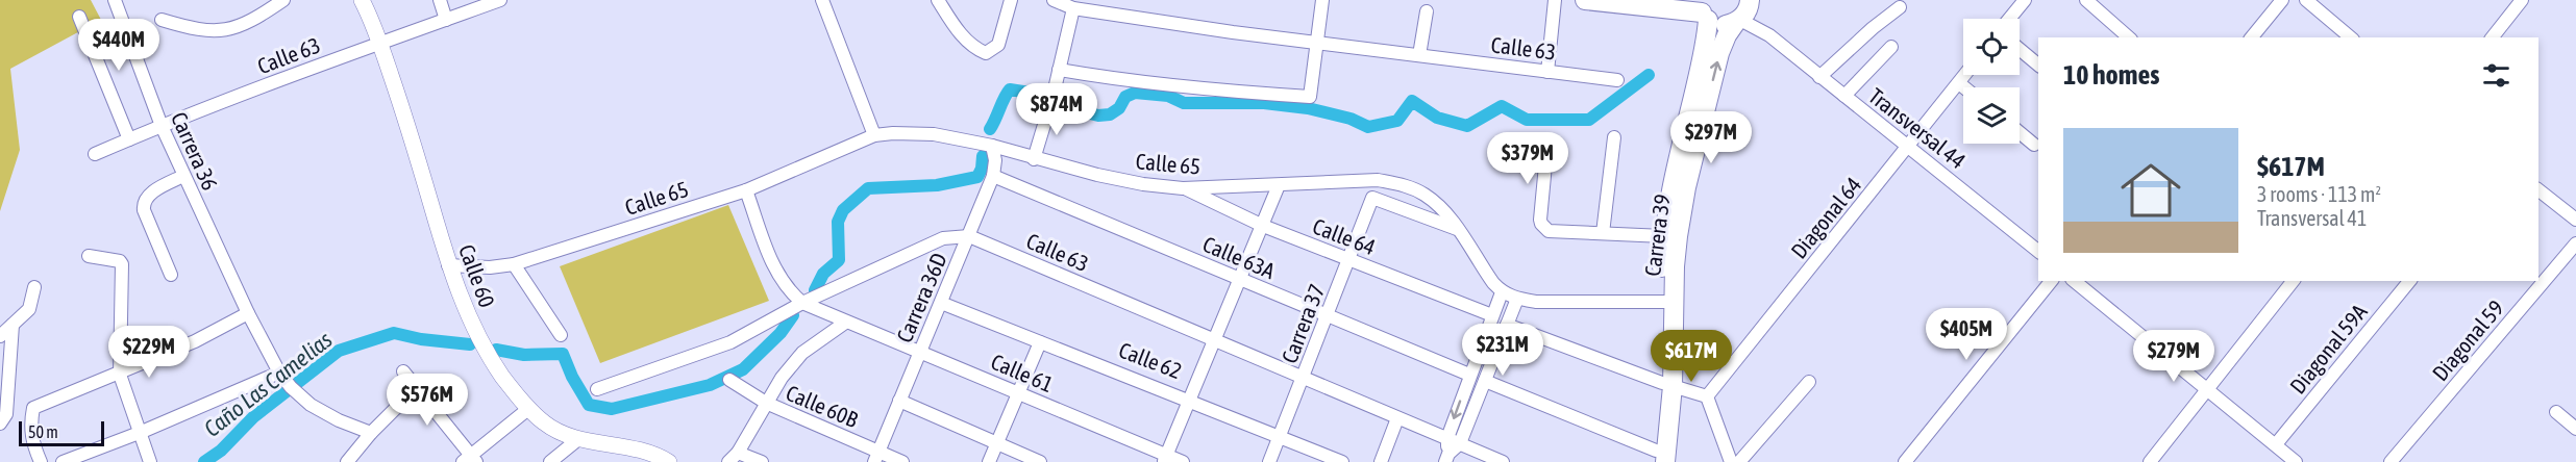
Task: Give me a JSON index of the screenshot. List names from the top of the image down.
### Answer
{
  "streets": {
    "main road": ["Carrera 39"],
    "street": [
      "Calle 63",
      "Transversal 44",
      "Carrera 36",
      "Calle 65",
      "Diagonal 64",
      "Calle 64",
      "Calle 63A",
      "Calle 60",
      "Carrera 36D",
      "Carrera 37",
      "Diagonal 59",
      "Diagonal 59A",
      "Calle 62",
      "Calle 61",
      "Calle 60B"
    ]
  },
  "crossings": [
    ["Calle 63", "Carrera 36"],
    ["Calle 63", "Calle 60"],
    ["Calle 63", "Carrera 36D"],
    ["Calle 63", "Carrera 37"],
    ["Transversal 44", "Diagonal 64"],
    ["Transversal 44", "Carrera 39"],
    ["Calle 65", "Calle 64"],
    ["Calle 65", "Calle 60"],
    ["Calle 65", "Carrera 36D"],
    ["Calle 65", "Carrera 37"],
    ["Calle 64", "Carrera 37"],
    ["Calle 63A", "Carrera 36D"],
    ["Calle 63A", "Carrera 37"],
    ["Carrera 36D", "Calle 62"],
    ["Carrera 36D", "Calle 61"],
    ["Carrera 36D", "Calle 60B"],
    ["Carrera 37", "Calle 62"]
  ],
  "water": ["Caño Las Camelias"],
  "scale_bar": "50 m",
  "page": {
    "price": [
      "$440M",
      "$874M",
      "$297M",
      "$379M",
      "$405M",
      "$231M",
      "$229M",
      "$617M",
      "$279M",
      "$576M"
    ],
    "heading": "10 homes",
    "list": [
      {
        "name": "$617M",
        "note": "3 rooms · 113 m² · Transversal 41"
      }
    ],
    "scale": "50 m"
  }
}
